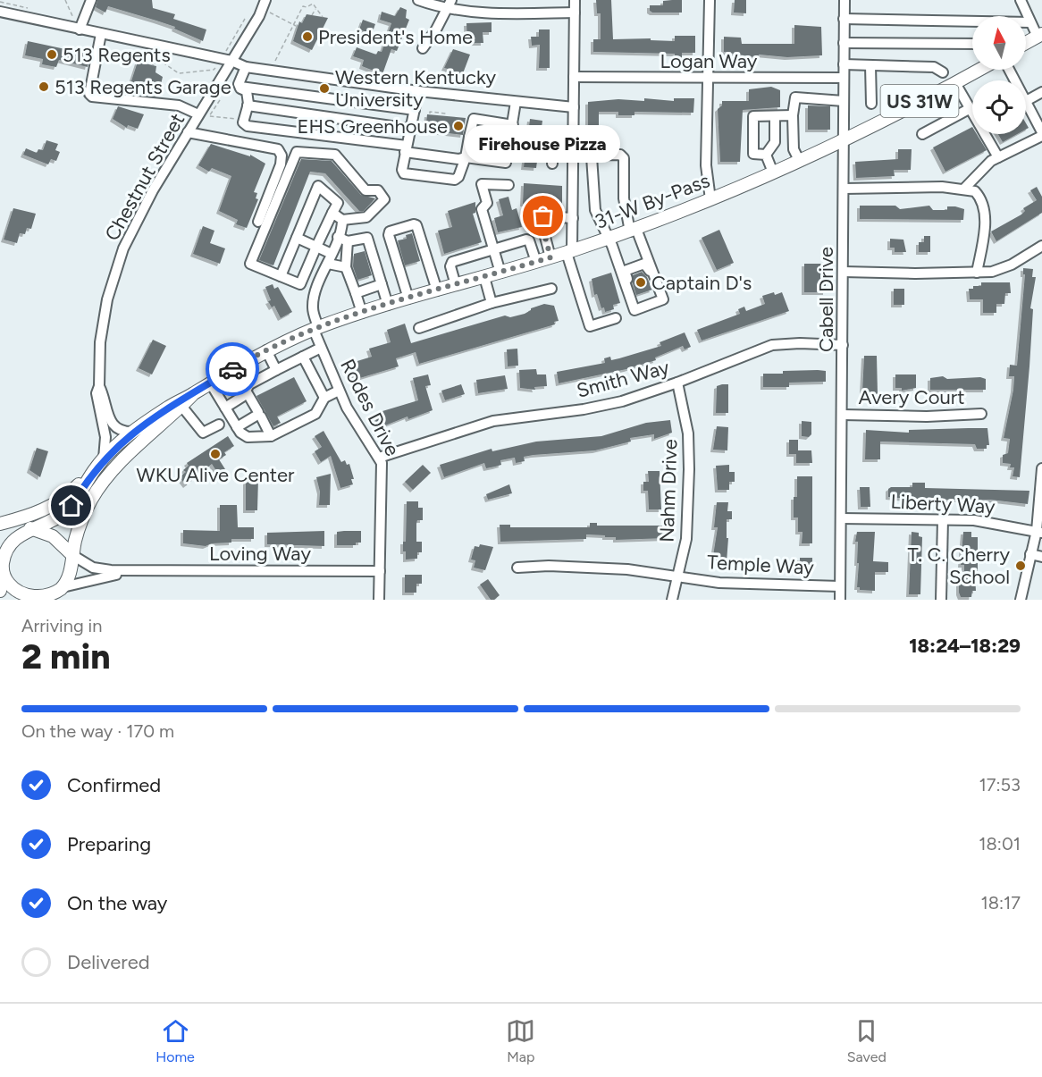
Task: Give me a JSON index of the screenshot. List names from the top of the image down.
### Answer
{
  "streets": {
    "main road": ["US 31W", "31-W By-Pass"],
    "street": [
      "Logan Way",
      "Chestnut Street",
      "Cabell Drive",
      "Smith Way",
      "Avery Court",
      "Rodes Drive",
      "Nahm Drive",
      "Liberty Way",
      "Loving Way",
      "Temple Way"
    ]
  },
  "crossings": [
    ["Logan Way", "Cabell Drive"],
    ["Chestnut Street", "31-W By-Pass"],
    ["31-W By-Pass", "Cabell Drive"],
    ["31-W By-Pass", "Rodes Drive"],
    ["31-W By-Pass", "Loving Way"],
    ["Cabell Drive", "Smith Way"],
    ["Cabell Drive", "Avery Court"],
    ["Cabell Drive", "Liberty Way"],
    ["Cabell Drive", "Temple Way"],
    ["Smith Way", "Rodes Drive"],
    ["Smith Way", "Nahm Drive"],
    ["Rodes Drive", "Loving Way"],
    ["Nahm Drive", "Temple Way"]
  ],
  "places": [
    "President's Home",
    "513 Regents",
    "513 Regents Garage",
    "Western Kentucky University",
    "EHS Greenhouse",
    "Firehouse Pizza",
    "Captain D's",
    "WKU Alive Center",
    "T. C. Cherry School"
  ],
  "north": "top",
  "page": {
    "bubble": "Firehouse Pizza",
    "heading": ["2 min", "Arriving in", "18:24–18:29"],
    "bar": "On the way · 170 m",
    "list": [
      ["Confirmed", "17:53"],
      ["Preparing", "18:01"],
      ["On the way", "18:17"],
      "Delivered"
    ],
    "tabs": ["Home", "Map", "Saved"]
  }
}
